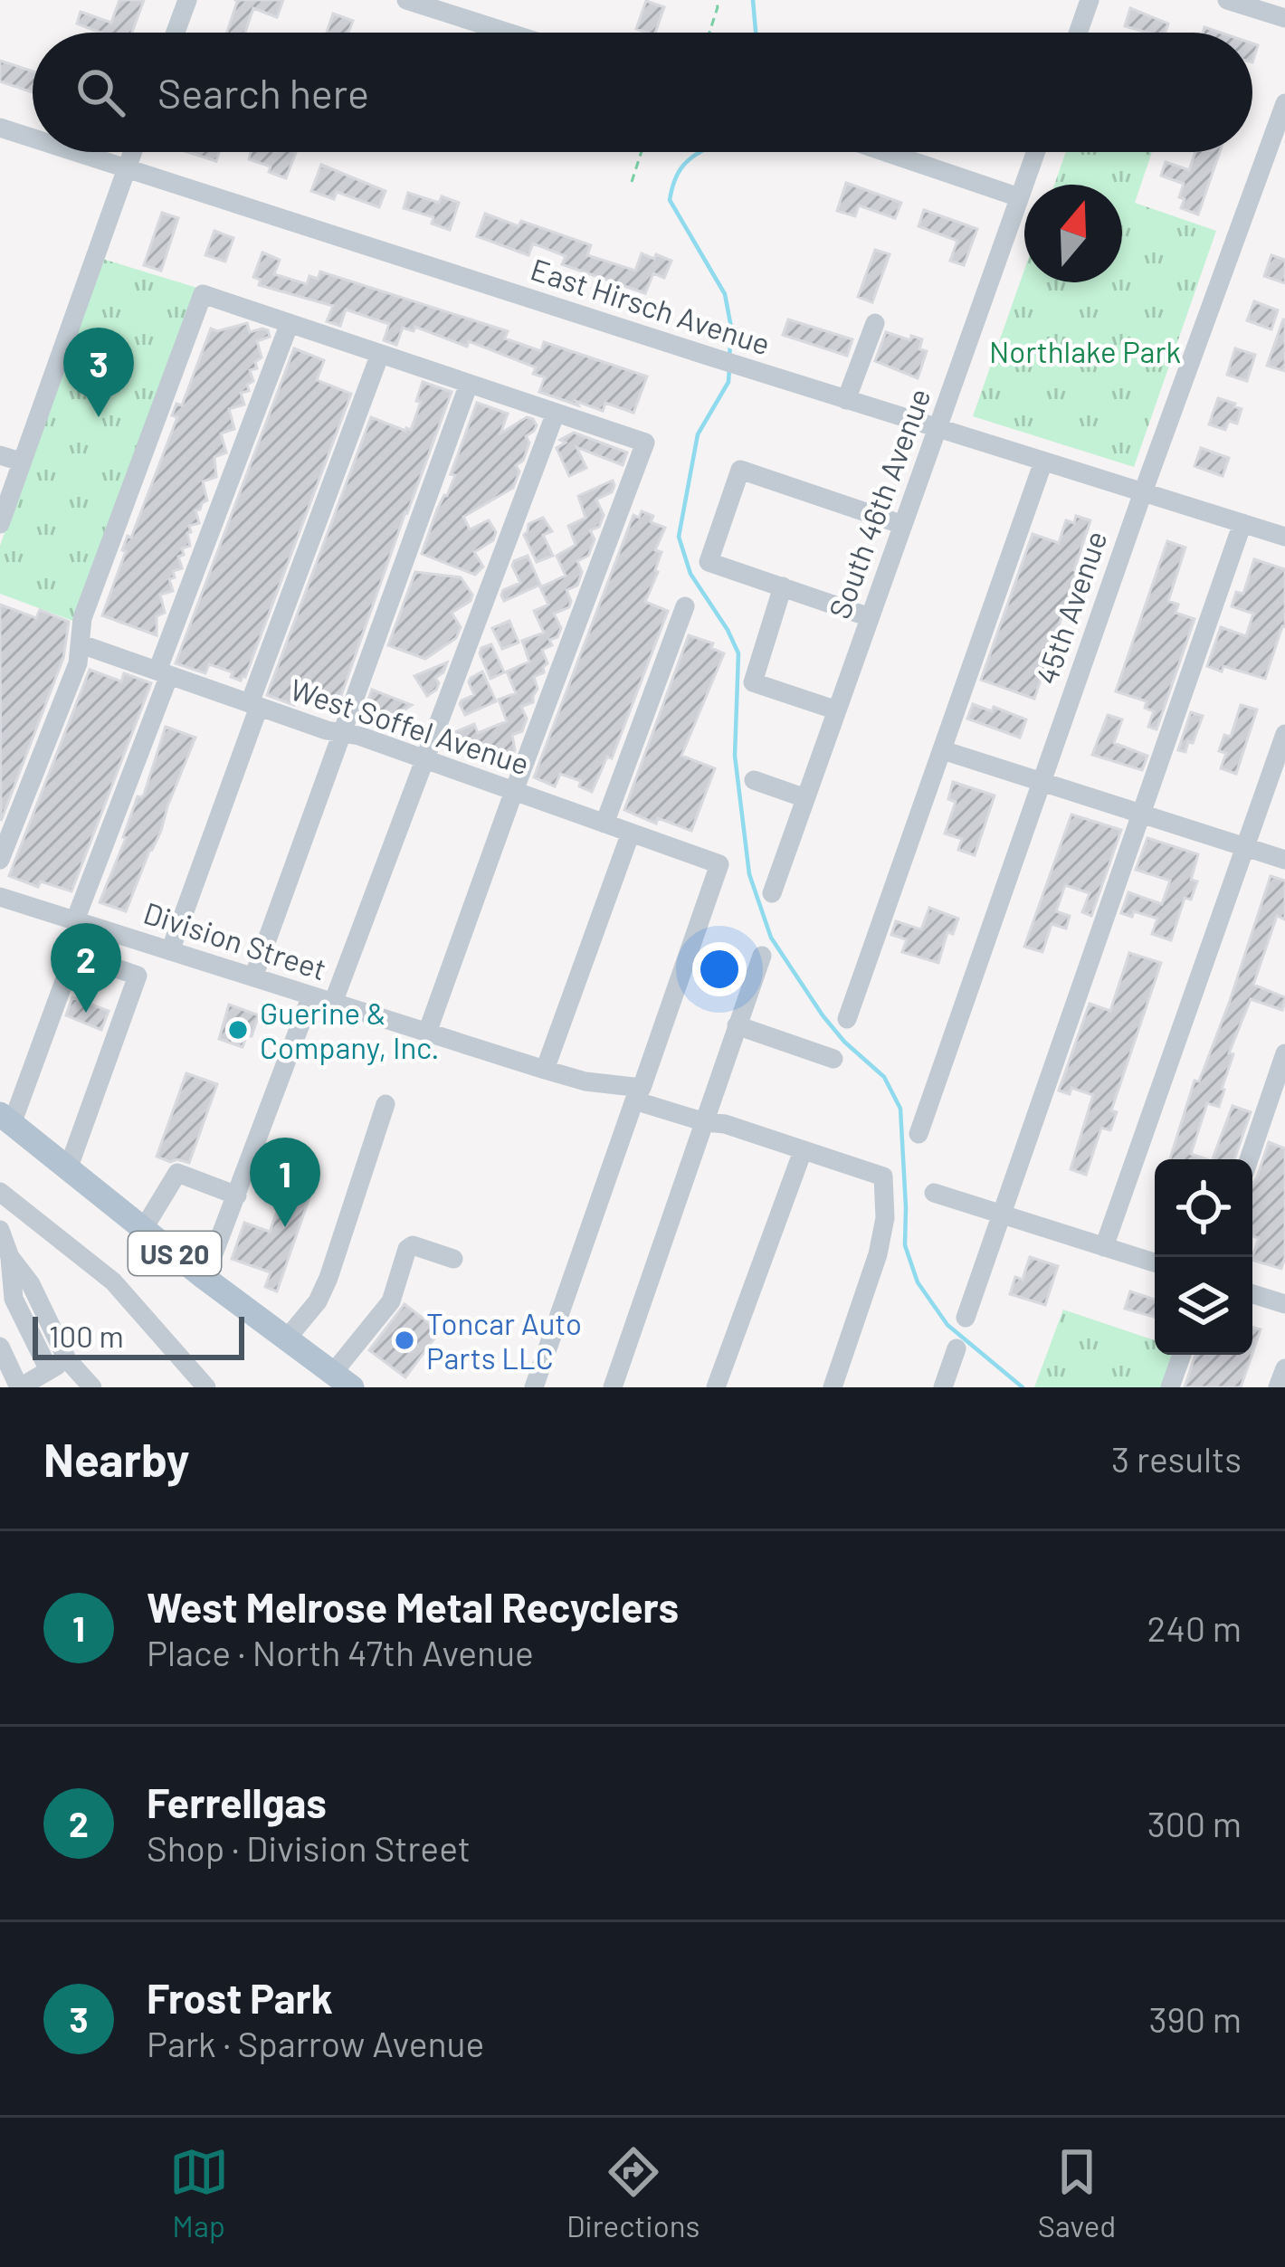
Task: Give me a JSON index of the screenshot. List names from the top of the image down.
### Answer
{
  "streets": {
    "main road": ["US 20"],
    "street": [
      "East Hirsch Avenue",
      "South 46th Avenue",
      "45th Avenue",
      "West Soffel Avenue",
      "Division Street"
    ]
  },
  "crossings": [
    ["East Hirsch Avenue", "South 46th Avenue"],
    ["East Hirsch Avenue", "45th Avenue"],
    ["West Soffel Avenue", "Division Street"]
  ],
  "parks": ["Northlake Park"],
  "places": ["Guerine & Company, Inc.", "Toncar Auto Parts LLC"],
  "scale_bar": "100 m",
  "north": "top",
  "page": {
    "search": "Search here",
    "pins": ["3", "2", "1"],
    "scale": "100 m",
    "heading": ["Nearby", "3 results"],
    "list": [
      {
        "mark": "1",
        "name": "West Melrose Metal Recyclers",
        "note": "Place · North 47th Avenue",
        "value": "240 m"
      },
      {
        "mark": "2",
        "name": "Ferrellgas",
        "note": "Shop · Division Street",
        "value": "300 m"
      },
      {
        "mark": "3",
        "name": "Frost Park",
        "note": "Park · Sparrow Avenue",
        "value": "390 m"
      }
    ],
    "nav": ["Map", "Directions", "Saved"]
  }
}
